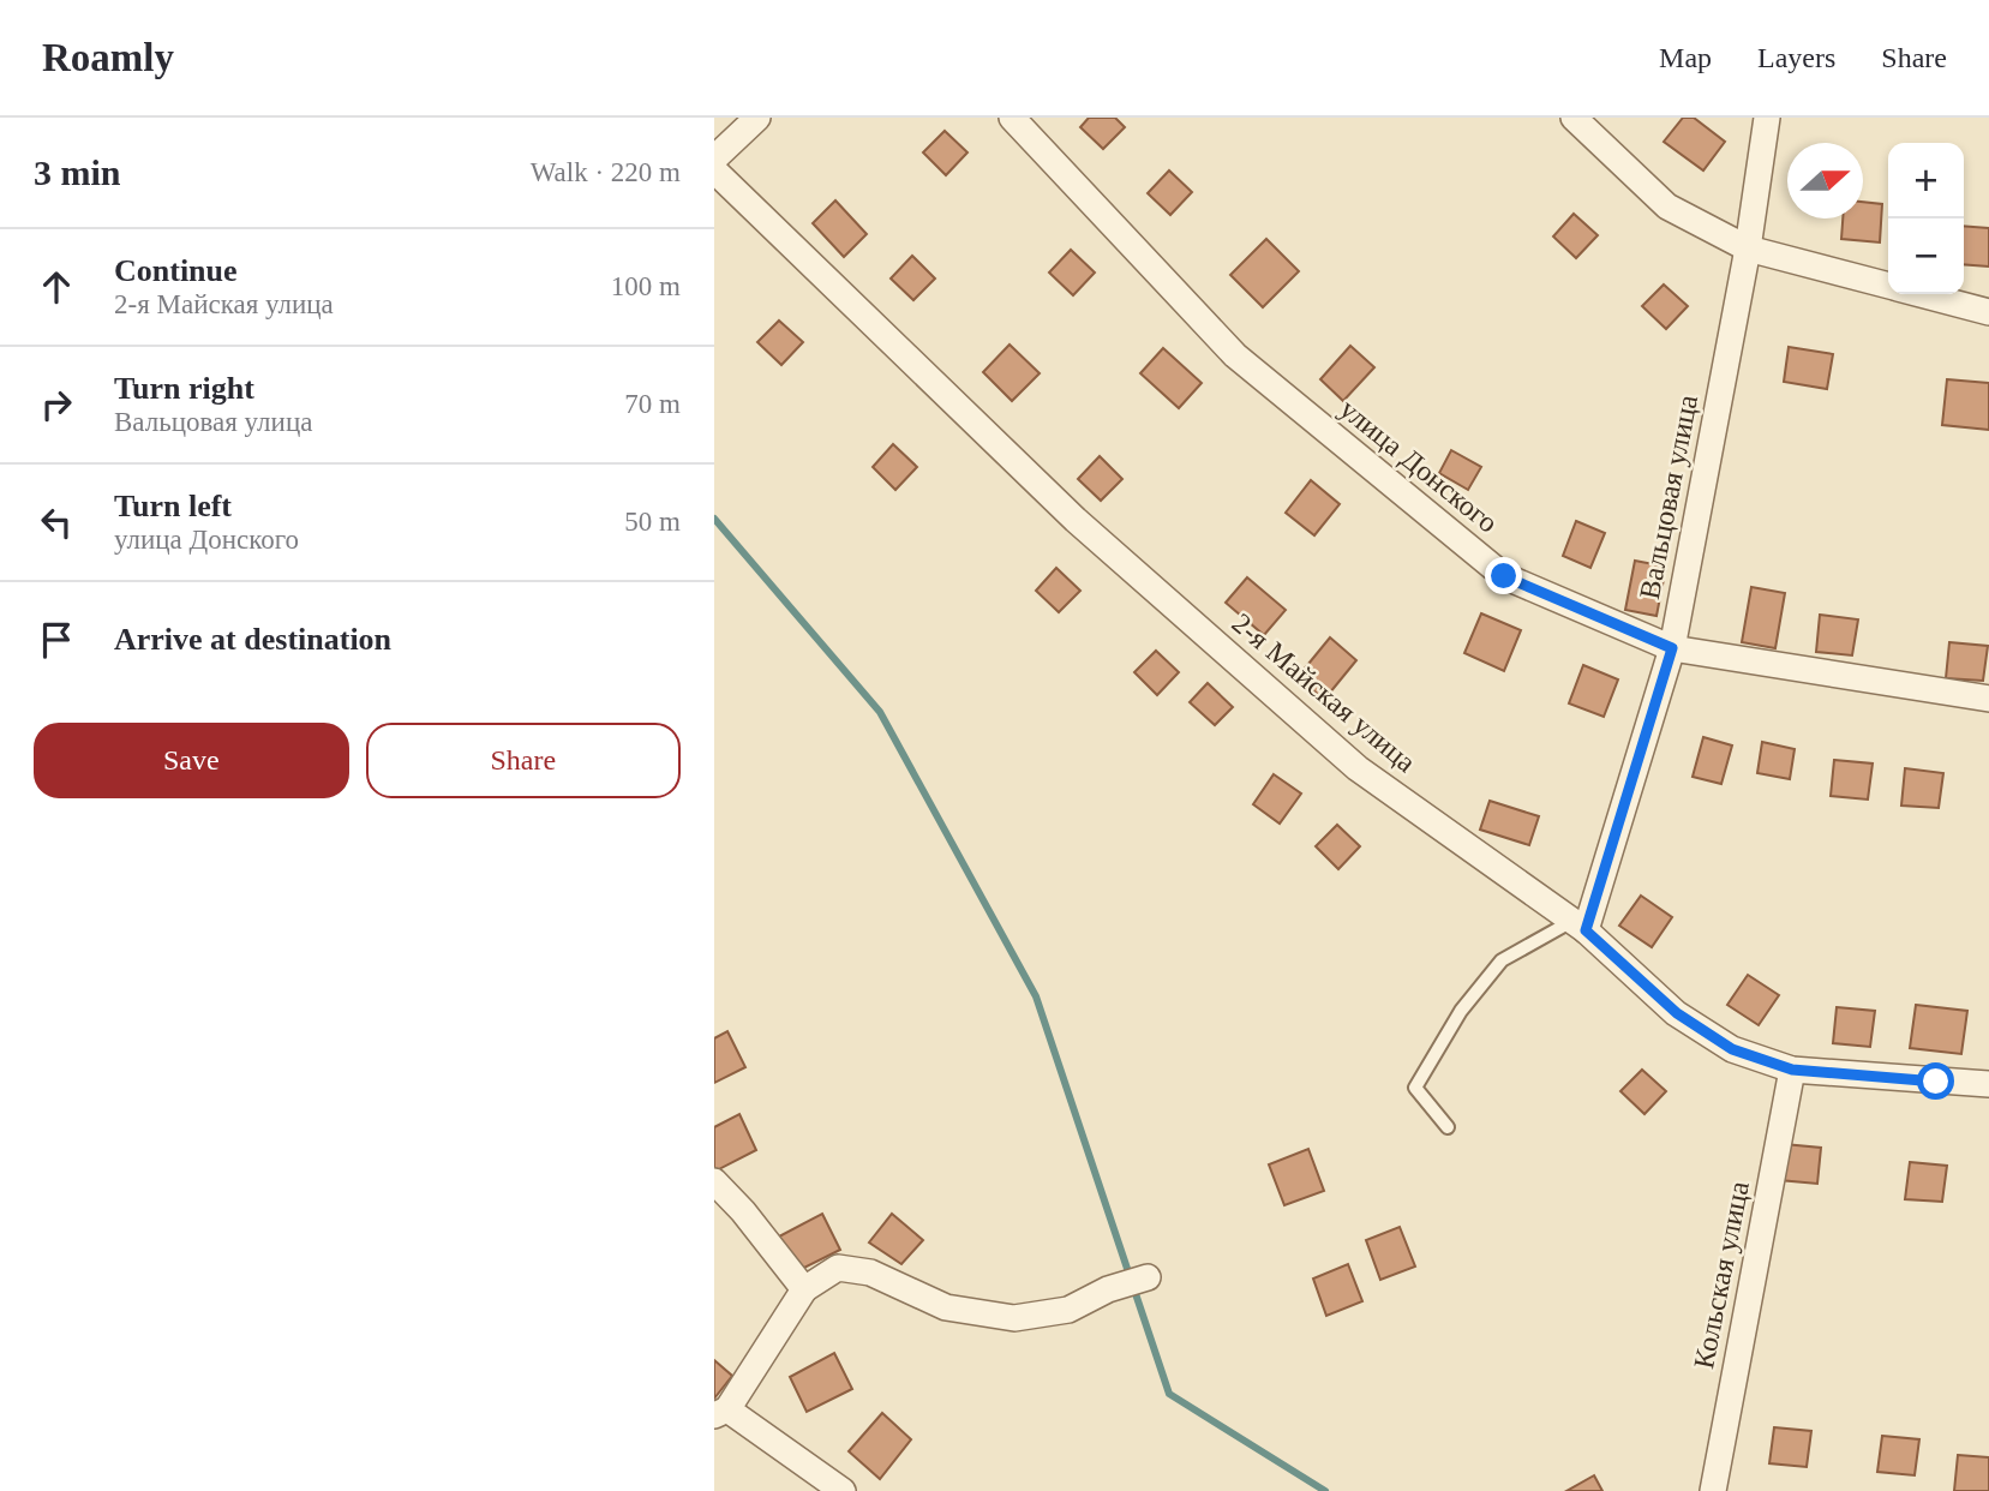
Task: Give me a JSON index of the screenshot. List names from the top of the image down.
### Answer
{
  "streets": {
    "street": [
      "улица Донского",
      "Вальцовая улица",
      "2-я Майская улица",
      "Кольская улица"
    ]
  },
  "crossings": [
    ["улица Донского", "Вальцовая улица"],
    ["Вальцовая улица", "2-я Майская улица"],
    ["2-я Майская улица", "Кольская улица"]
  ],
  "north": "right",
  "page": {
    "header": "Roamly",
    "nav": ["Map", "Layers", "Share"],
    "heading": ["3 min", "Walk · 220 m"],
    "map_buttons": ["+", "−"],
    "list": [
      ["Continue", "2-я Майская улица", "100 m"],
      ["Turn right", "Вальцовая улица", "70 m"],
      ["Turn left", "улица Донского", "50 m"],
      "Arrive at destination"
    ],
    "buttons": ["Save", "Share"]
  }
}
